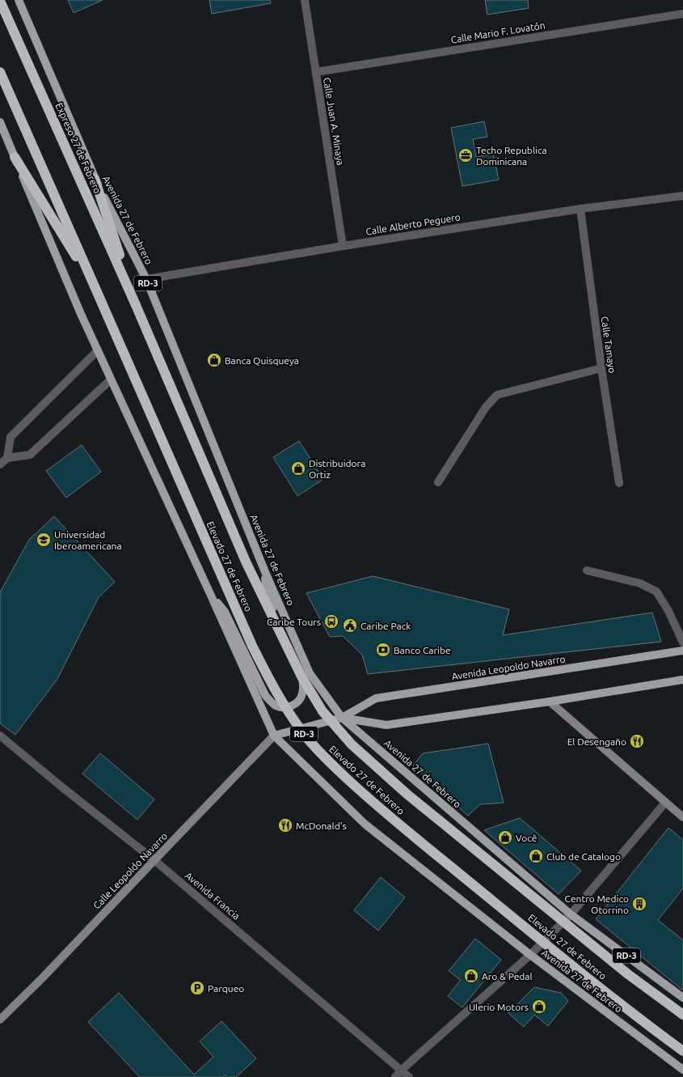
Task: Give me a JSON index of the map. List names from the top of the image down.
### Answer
{
  "streets": {
    "highway": ["Expreso 27 de Febrero", "RD-3", "Elevado 27 de Febrero"],
    "main road": ["Avenida 27 de Febrero", "Avenida Leopoldo Navarro"],
    "street": [
      "Calle Mario F. Lovatón",
      "Calle Juan A. Minaya",
      "Calle Alberto Peguero",
      "Calle Tamayo",
      "Calle Leopoldo Navarro",
      "Avenida Francia"
    ]
  },
  "crossings": [
    ["Calle Mario F. Lovatón", "Calle Juan A. Minaya"],
    ["Calle Juan A. Minaya", "Calle Alberto Peguero"],
    ["Expreso 27 de Febrero", "Elevado 27 de Febrero"],
    ["Avenida 27 de Febrero", "Calle Alberto Peguero"],
    ["Avenida 27 de Febrero", "Avenida Leopoldo Navarro"],
    ["Avenida 27 de Febrero", "Calle Leopoldo Navarro"],
    ["Calle Alberto Peguero", "Calle Tamayo"],
    ["RD-3", "Elevado 27 de Febrero"],
    ["Avenida Leopoldo Navarro", "Calle Leopoldo Navarro"],
    ["Calle Leopoldo Navarro", "Avenida Francia"]
  ],
  "places": {
    "office": ["Techo Republica Dominicana"],
    "shop": [
      "Banca Quisqueya",
      "Distribuidora Ortiz",
      "Você",
      "Club de Catalogo",
      "Aro & Pedal",
      "Ulerio Motors"
    ],
    "school or university": ["Universidad Iberoamericana"],
    "bus stop": ["Caribe Tours"],
    "public building": ["Caribe Pack"],
    "bank": ["Banco Caribe"],
    "restaurant": ["El Desengaño", "McDonald's"],
    "building": ["Centro Medico Otorrino"],
    "parking": ["Parqueo"]
  }
}
